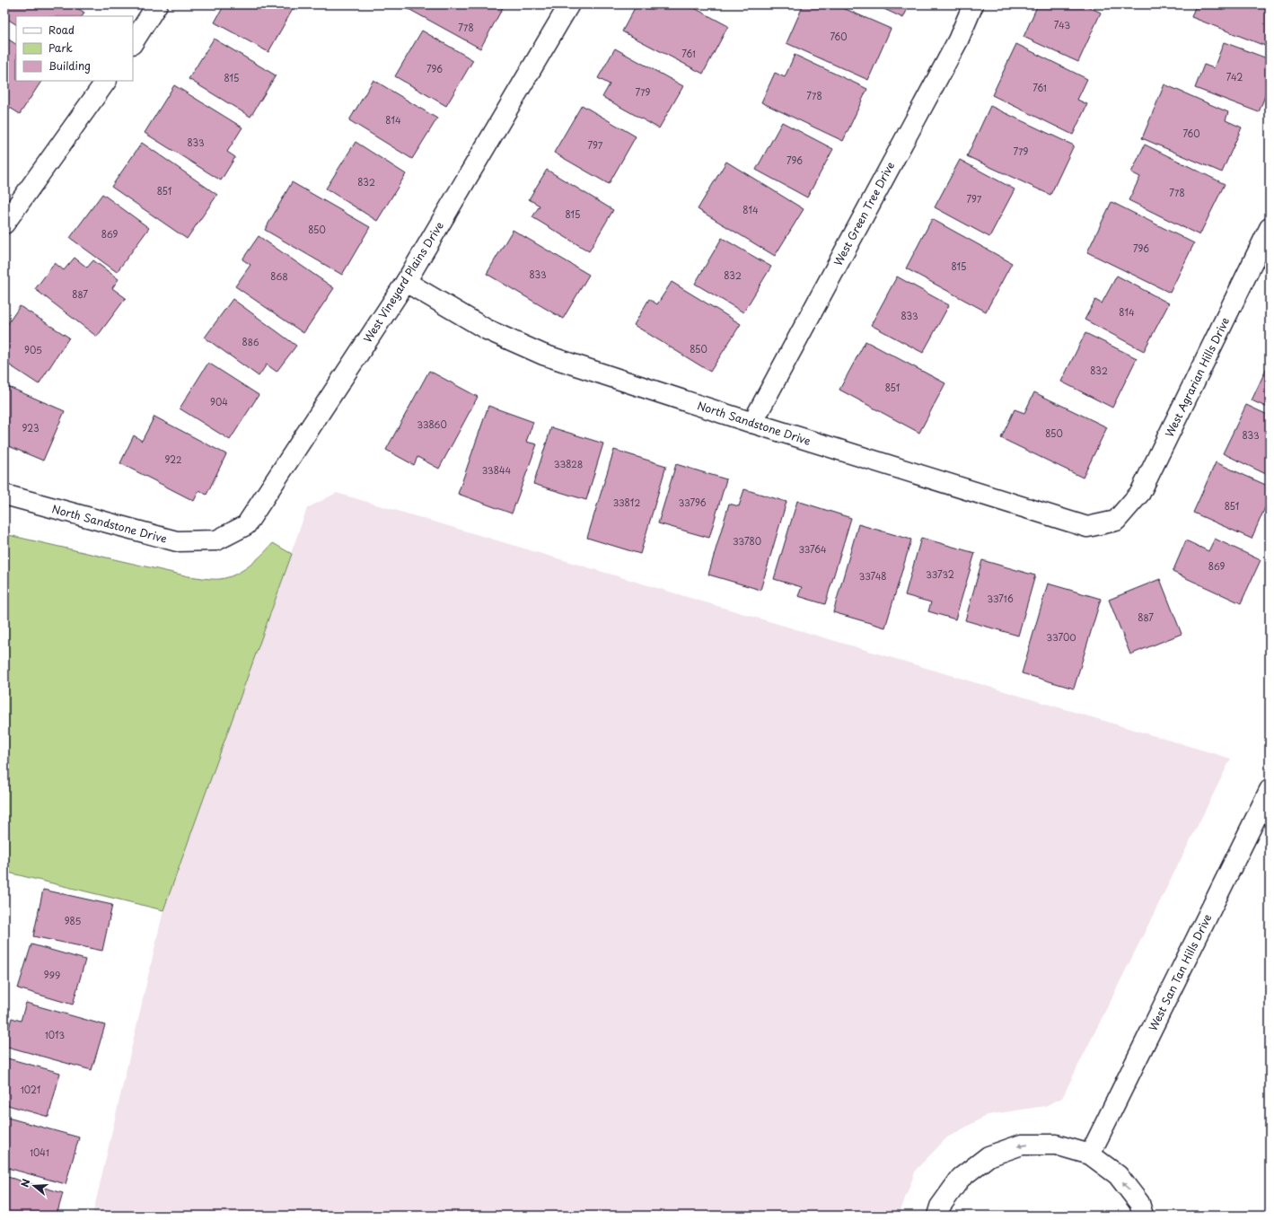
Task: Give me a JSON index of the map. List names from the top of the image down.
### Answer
{
  "streets": {
    "street": [
      "West Green Tree Drive",
      "West Vineyard Plains Drive",
      "West Agrarian Hills Drive",
      "North Sandstone Drive",
      "West San Tan Hills Drive"
    ]
  },
  "crossings": [
    ["West Green Tree Drive", "North Sandstone Drive"],
    ["West Vineyard Plains Drive", "North Sandstone Drive"],
    ["West Agrarian Hills Drive", "North Sandstone Drive"]
  ],
  "house_numbers": [
    "743",
    "778",
    "760",
    "761",
    "796",
    "742",
    "815",
    "761",
    "779",
    "778",
    "814",
    "760",
    "833",
    "797",
    "779",
    "796",
    "832",
    "851",
    "778",
    "797",
    "814",
    "815",
    "850",
    "869",
    "796",
    "815",
    "833",
    "832",
    "868",
    "887",
    "814",
    "833",
    "886",
    "850",
    "905",
    "832",
    "851",
    "904",
    "33860",
    "923",
    "850",
    "833",
    "922",
    "33828",
    "33844",
    "33812",
    "33796",
    "851",
    "33780",
    "33764",
    "869",
    "33732",
    "33748",
    "33716",
    "887",
    "33700",
    "985",
    "999",
    "1013",
    "1021",
    "1041"
  ],
  "legend": ["Road", "Park", "Building"],
  "north": "left"
}
